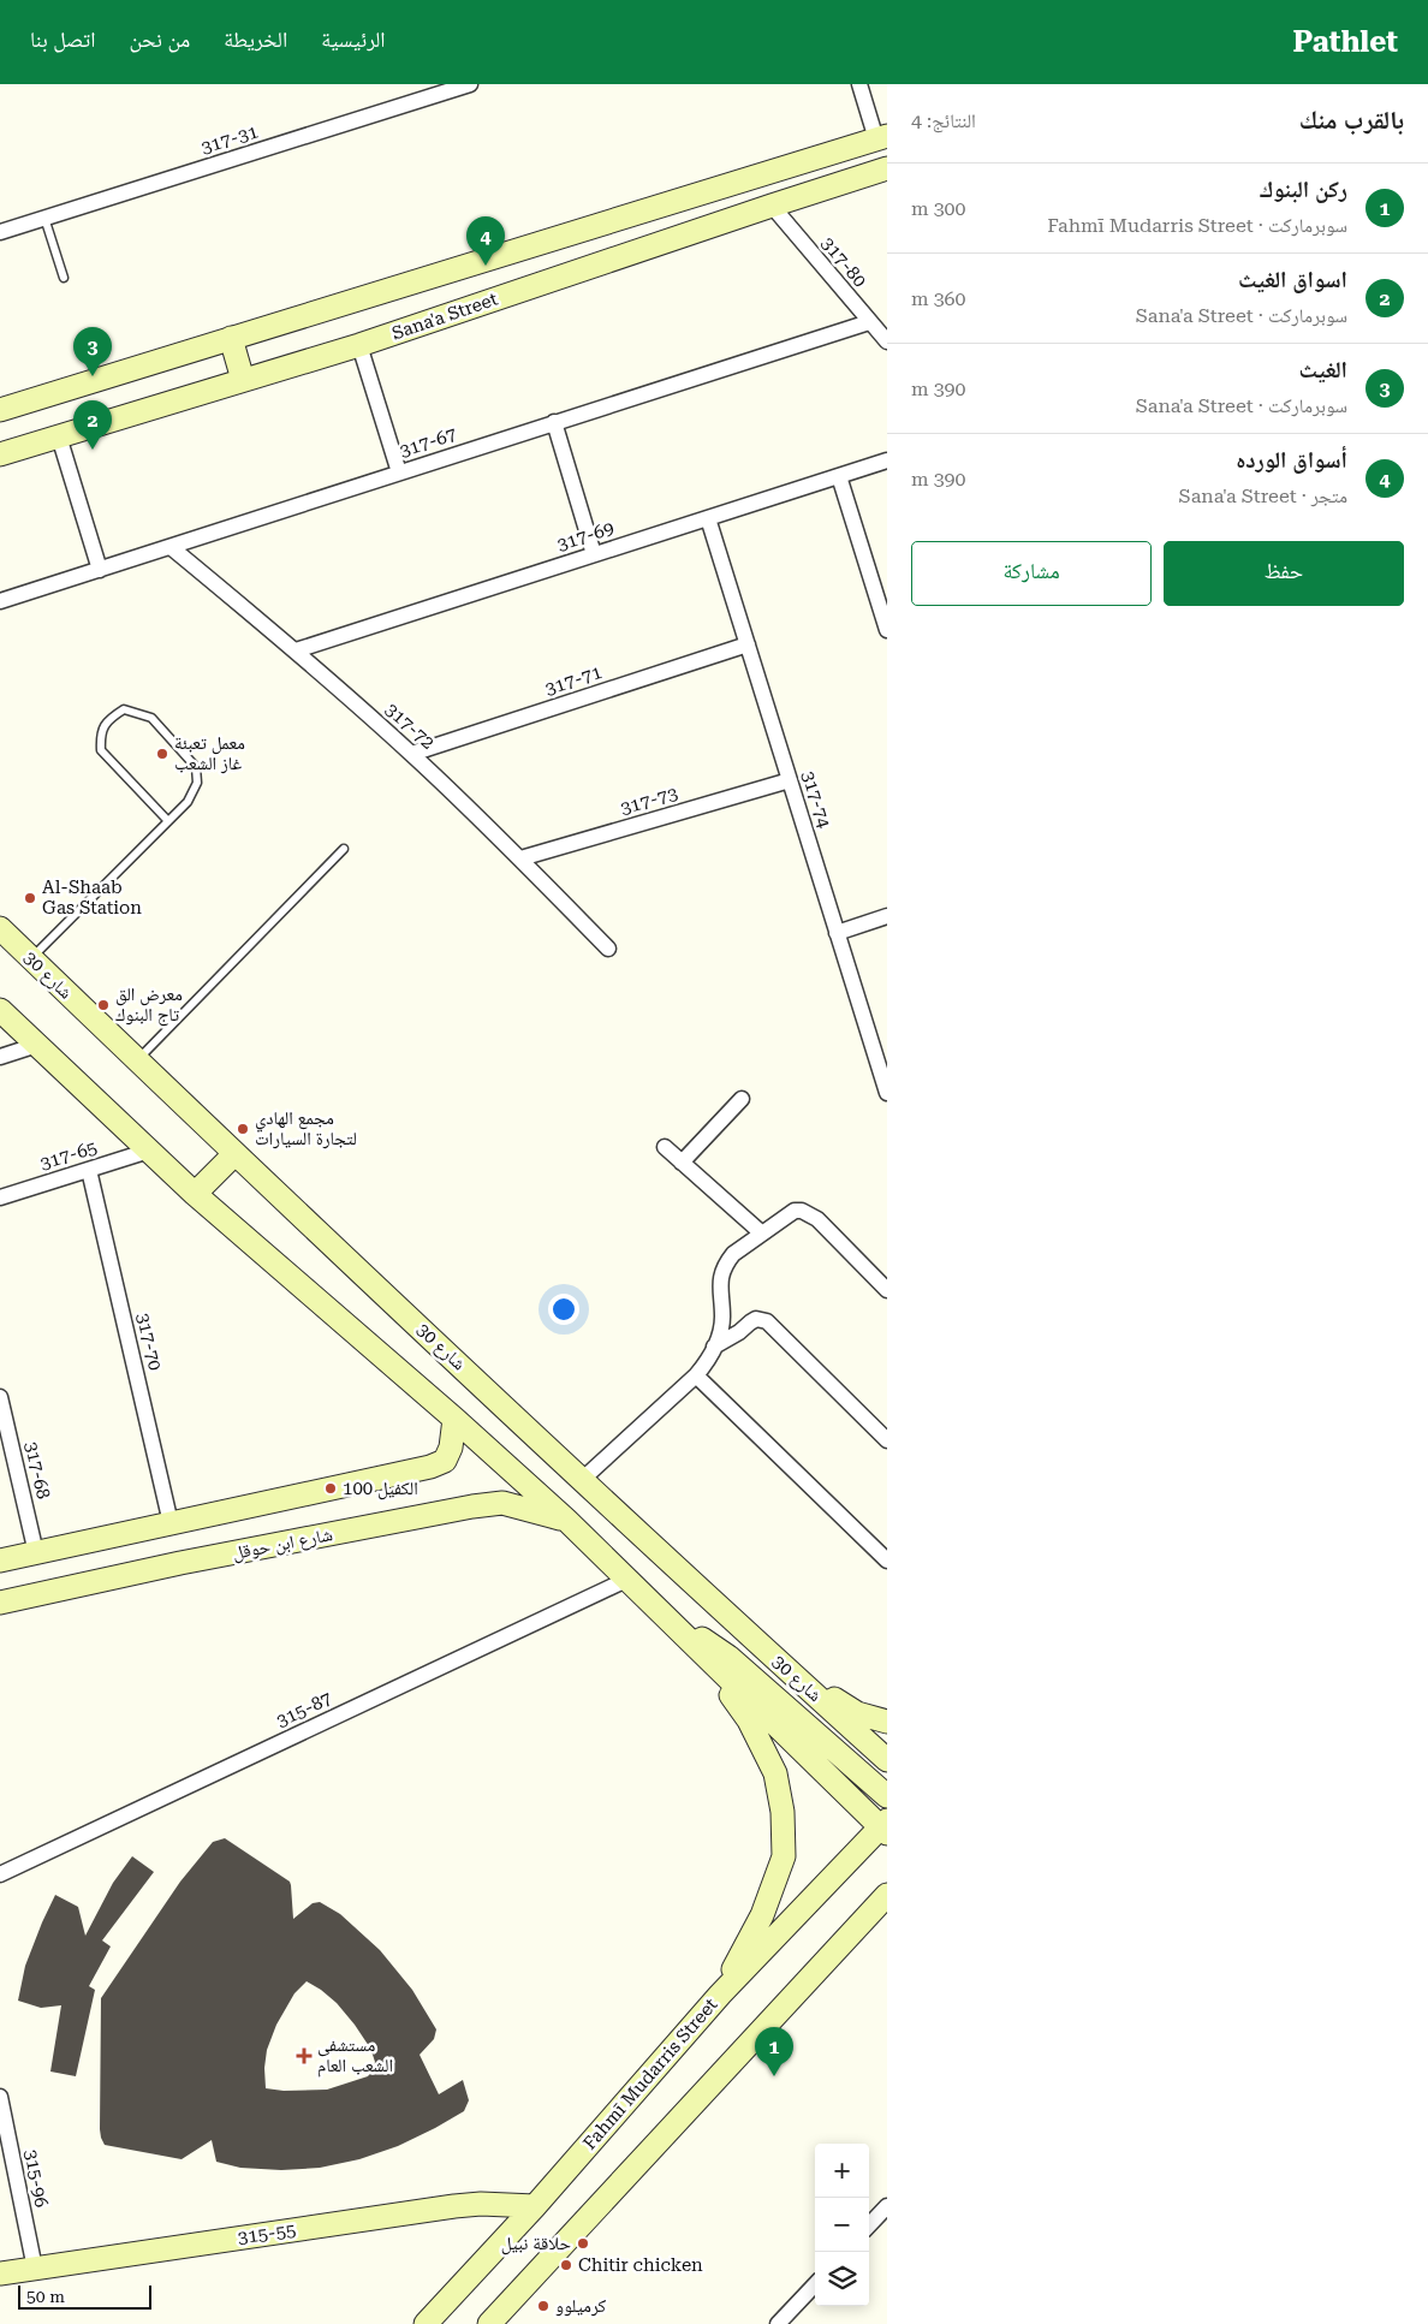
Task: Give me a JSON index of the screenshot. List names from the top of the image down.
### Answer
{
  "streets": {
    "street": [
      "317-31",
      "317-80",
      "Sana'a Street",
      "317-67",
      "317-69",
      "317-71",
      "317-72",
      "317-74",
      "317-73",
      "شارع 30",
      "317-65",
      "317-70",
      "317-68",
      "شارع ابن حوقل",
      "315-87",
      "Fahmī Mudarris Street",
      "315-96",
      "315-55"
    ]
  },
  "crossings": [
    ["317-80", "Sana'a Street"],
    ["317-80", "317-67"],
    ["317-67", "317-72"],
    ["317-69", "317-72"],
    ["317-69", "317-74"],
    ["317-71", "317-72"],
    ["317-71", "317-74"],
    ["317-72", "317-73"],
    ["317-74", "317-73"],
    ["317-65", "317-70"],
    ["Fahmī Mudarris Street", "315-55"],
    ["315-96", "315-55"]
  ],
  "places": {
    "other": [
      "معمل تعبئة غاز الشعب",
      "Al-Shaab Gas Station",
      "معرض الق تاج البنوك",
      "مجمع الهادي لتجارة السيارات",
      "الكفيل 100",
      "حلاقة نبيل",
      "Chitir chicken",
      "كرميلوو"
    ],
    "health": ["مستشفى الشعب العام"]
  },
  "scale_bar": "50 m",
  "page": {
    "header": "Pathlet",
    "nav": [
      "الرئيسية",
      "الخريطة",
      "من نحن",
      "اتصل بنا"
    ],
    "heading": ["بالقرب منك", "النتائج: 4"],
    "list": [
      {
        "mark": "1",
        "name": "ركن البنوك",
        "note": "سوبرماركت · Fahmī Mudarris Street",
        "value": "300 m"
      },
      {
        "mark": "2",
        "name": "اسواق الغيث",
        "note": "سوبرماركت · Sana'a Street",
        "value": "360 m"
      },
      {
        "mark": "3",
        "name": "الغيث",
        "note": "سوبرماركت · Sana'a Street",
        "value": "390 m"
      },
      {
        "mark": "4",
        "name": "أسواق الورده",
        "note": "متجر · Sana'a Street",
        "value": "390 m"
      }
    ],
    "pins": [
      "4",
      "3",
      "2",
      "1"
    ],
    "buttons": ["حفظ", "مشاركة"],
    "map_buttons": ["+", "−"],
    "scale": "50 m"
  }
}
